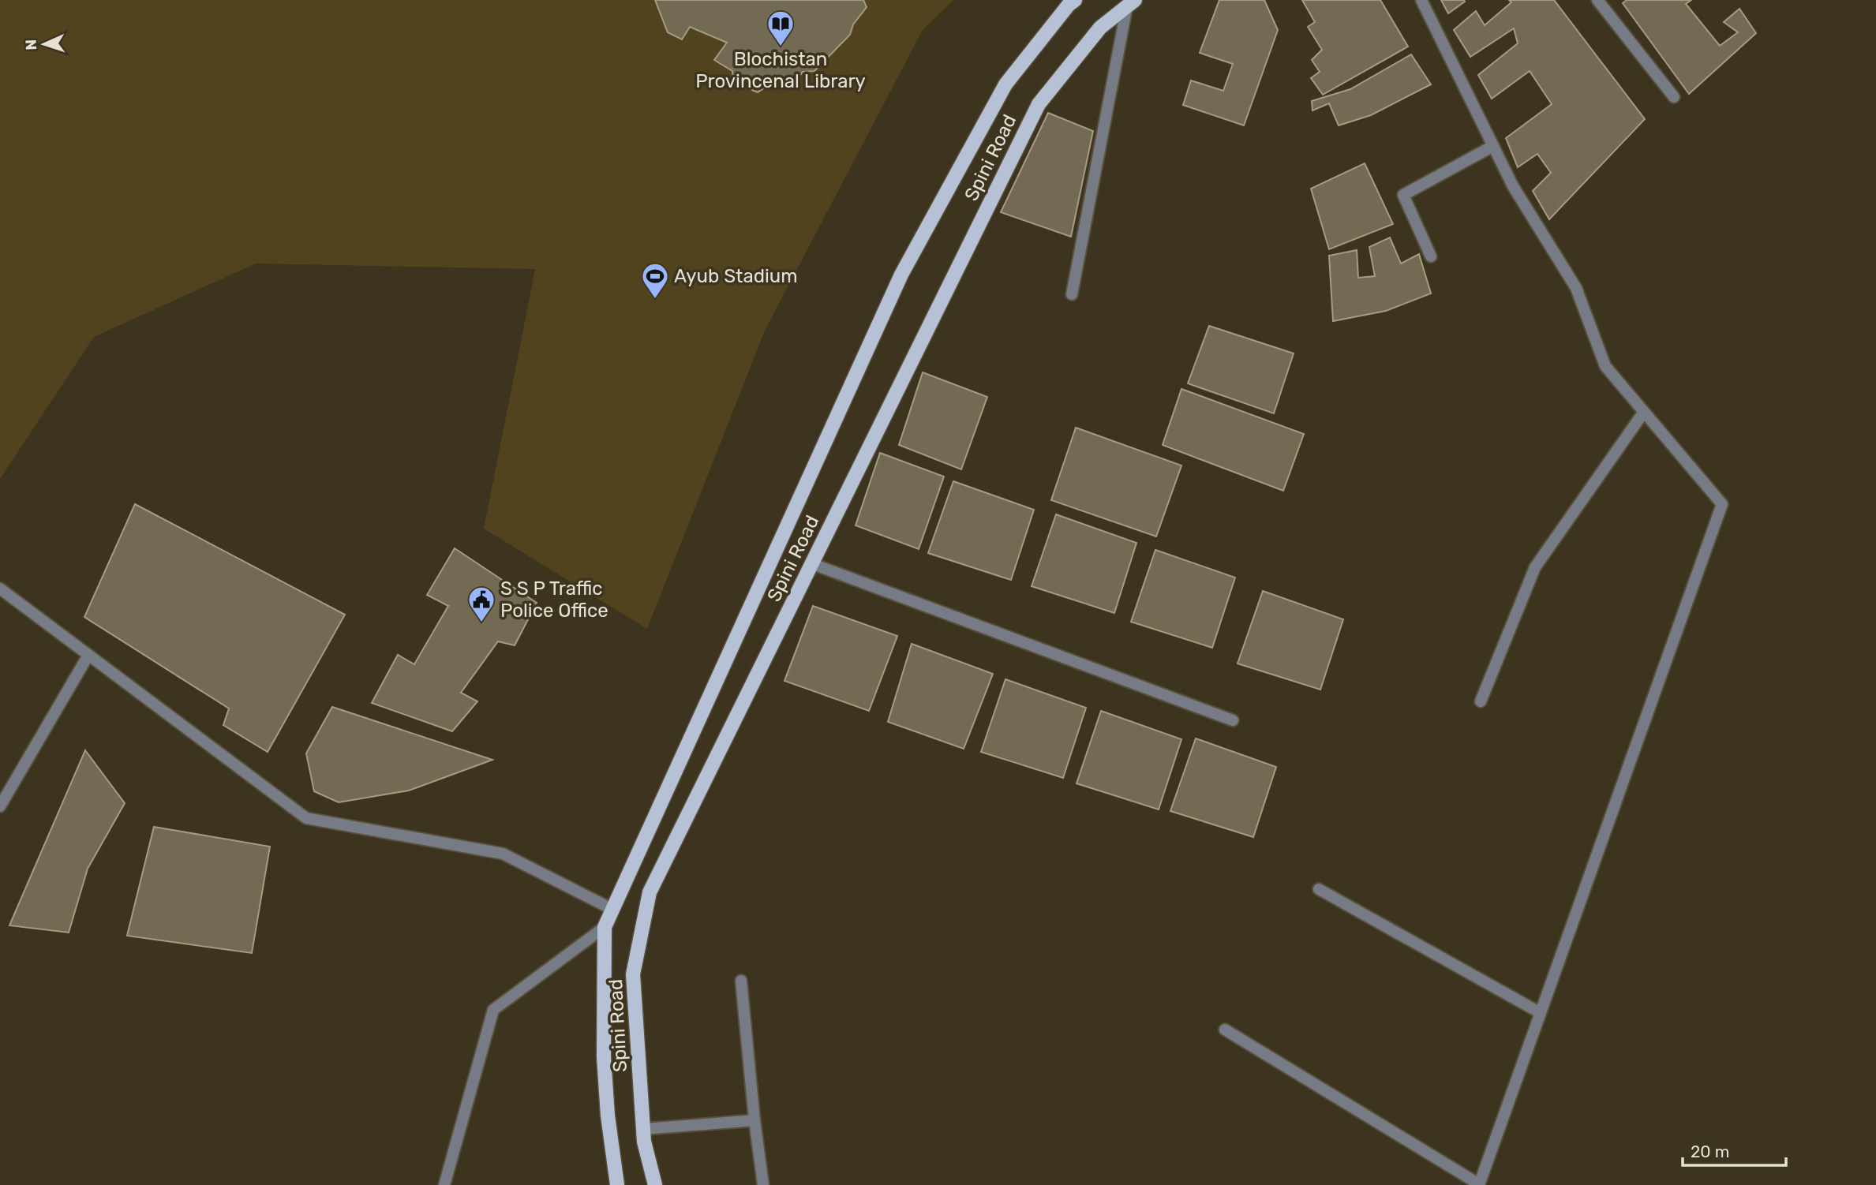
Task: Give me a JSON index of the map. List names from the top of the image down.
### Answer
{
  "streets": {
    "main road": ["Spini Road"]
  },
  "places": {
    "library": ["Blochistan Provincenal Library"],
    "sports": ["Ayub Stadium"],
    "public building": ["S S P Traffic Police Office"]
  },
  "scale_bar": "20 m",
  "north": "left"
}
